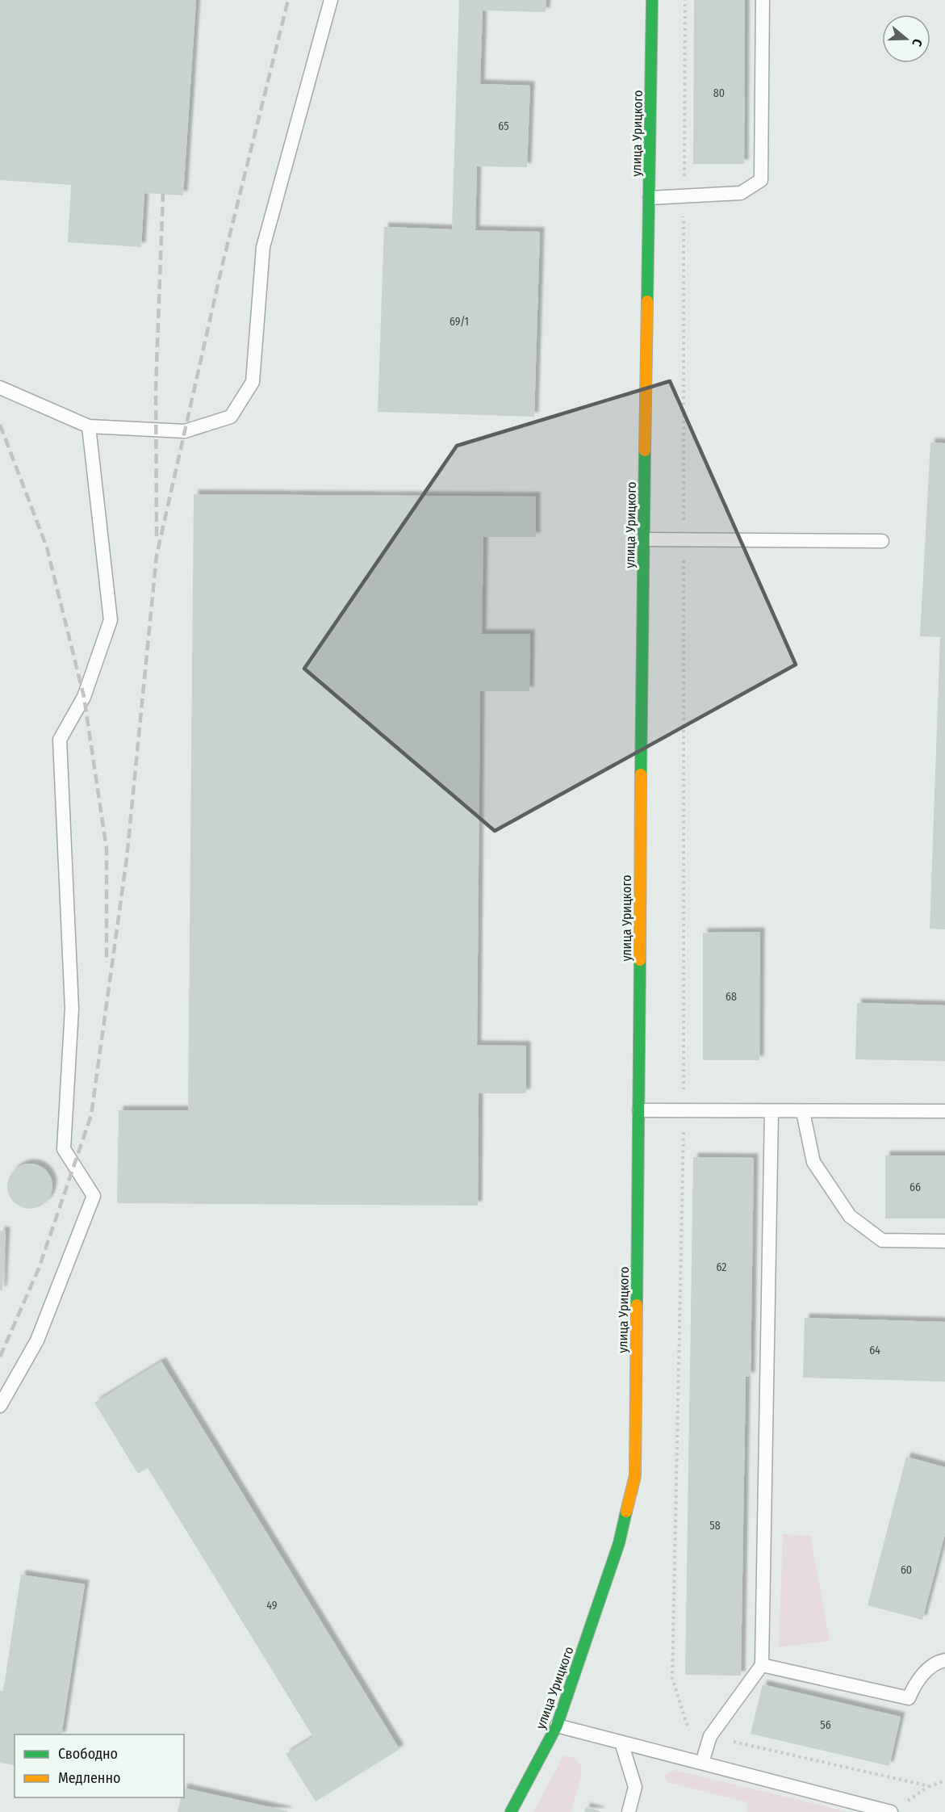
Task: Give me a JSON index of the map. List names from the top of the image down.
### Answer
{
  "streets": {
    "street": ["улица Урицкого"]
  },
  "house_numbers": [
    "80",
    "65",
    "69/1",
    "68",
    "66",
    "62",
    "64",
    "58",
    "60",
    "49",
    "56"
  ],
  "legend": ["Свободно", "Медленно"],
  "north": "right"
}
